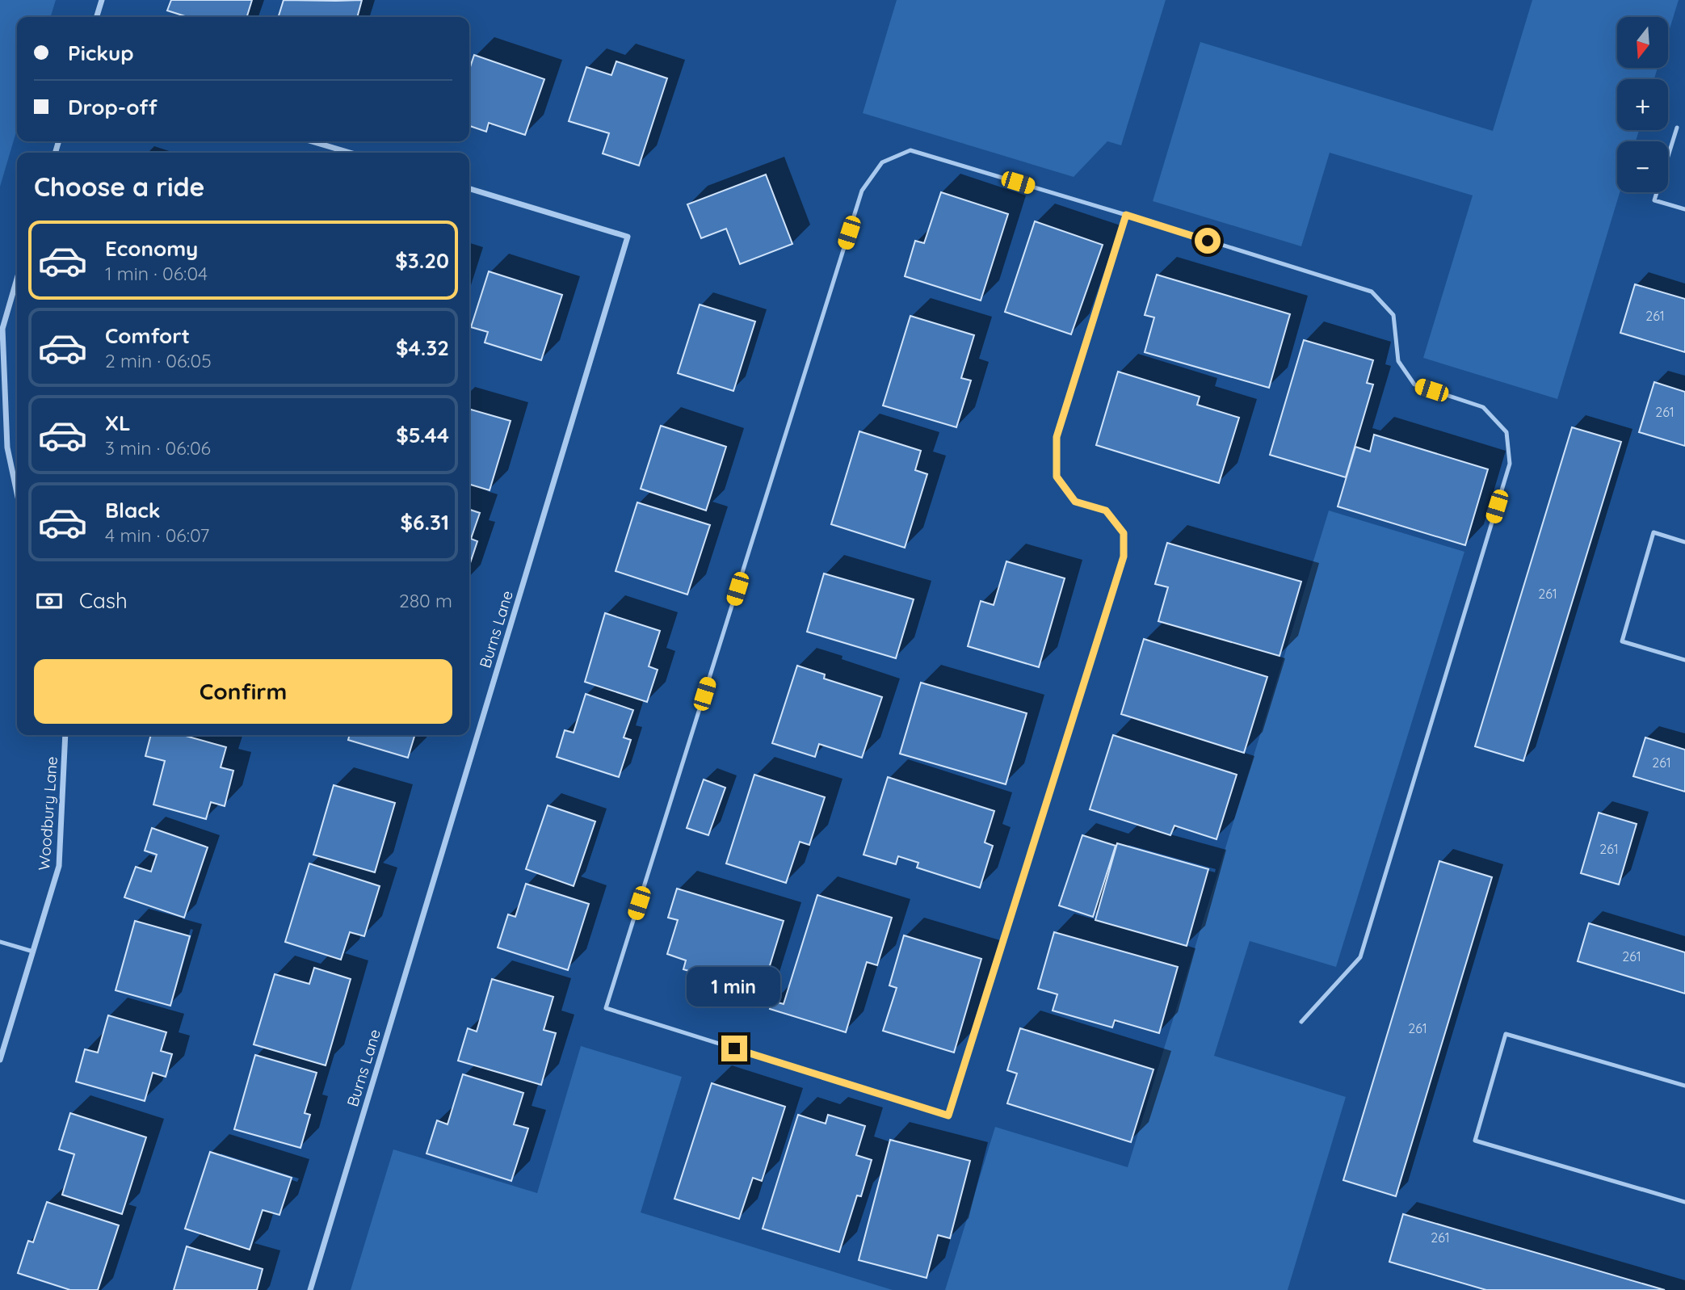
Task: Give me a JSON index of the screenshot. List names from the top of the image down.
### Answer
{
  "streets": {
    "street": ["Burns Lane", "Woodbury Lane"]
  },
  "house_numbers": [
    "261",
    "261",
    "261",
    "261",
    "261",
    "261",
    "261",
    "261"
  ],
  "north": "bottom",
  "page": {
    "map_buttons": ["+", "−"],
    "banner": ["Pickup", "Drop-off"],
    "heading": "Choose a ride",
    "list": [
      {
        "name": "Economy",
        "note": "1 min · 06:04",
        "value": "$3.20"
      },
      {
        "name": "Comfort",
        "note": "2 min · 06:05",
        "value": "$4.32"
      },
      {
        "name": "XL",
        "note": "3 min · 06:06",
        "value": "$5.44"
      },
      {
        "name": "Black",
        "note": "4 min · 06:07",
        "value": "$6.31"
      }
    ],
    "pay": ["Cash", "280 m"],
    "buttons": "Confirm",
    "bubble": "1 min"
  }
}
